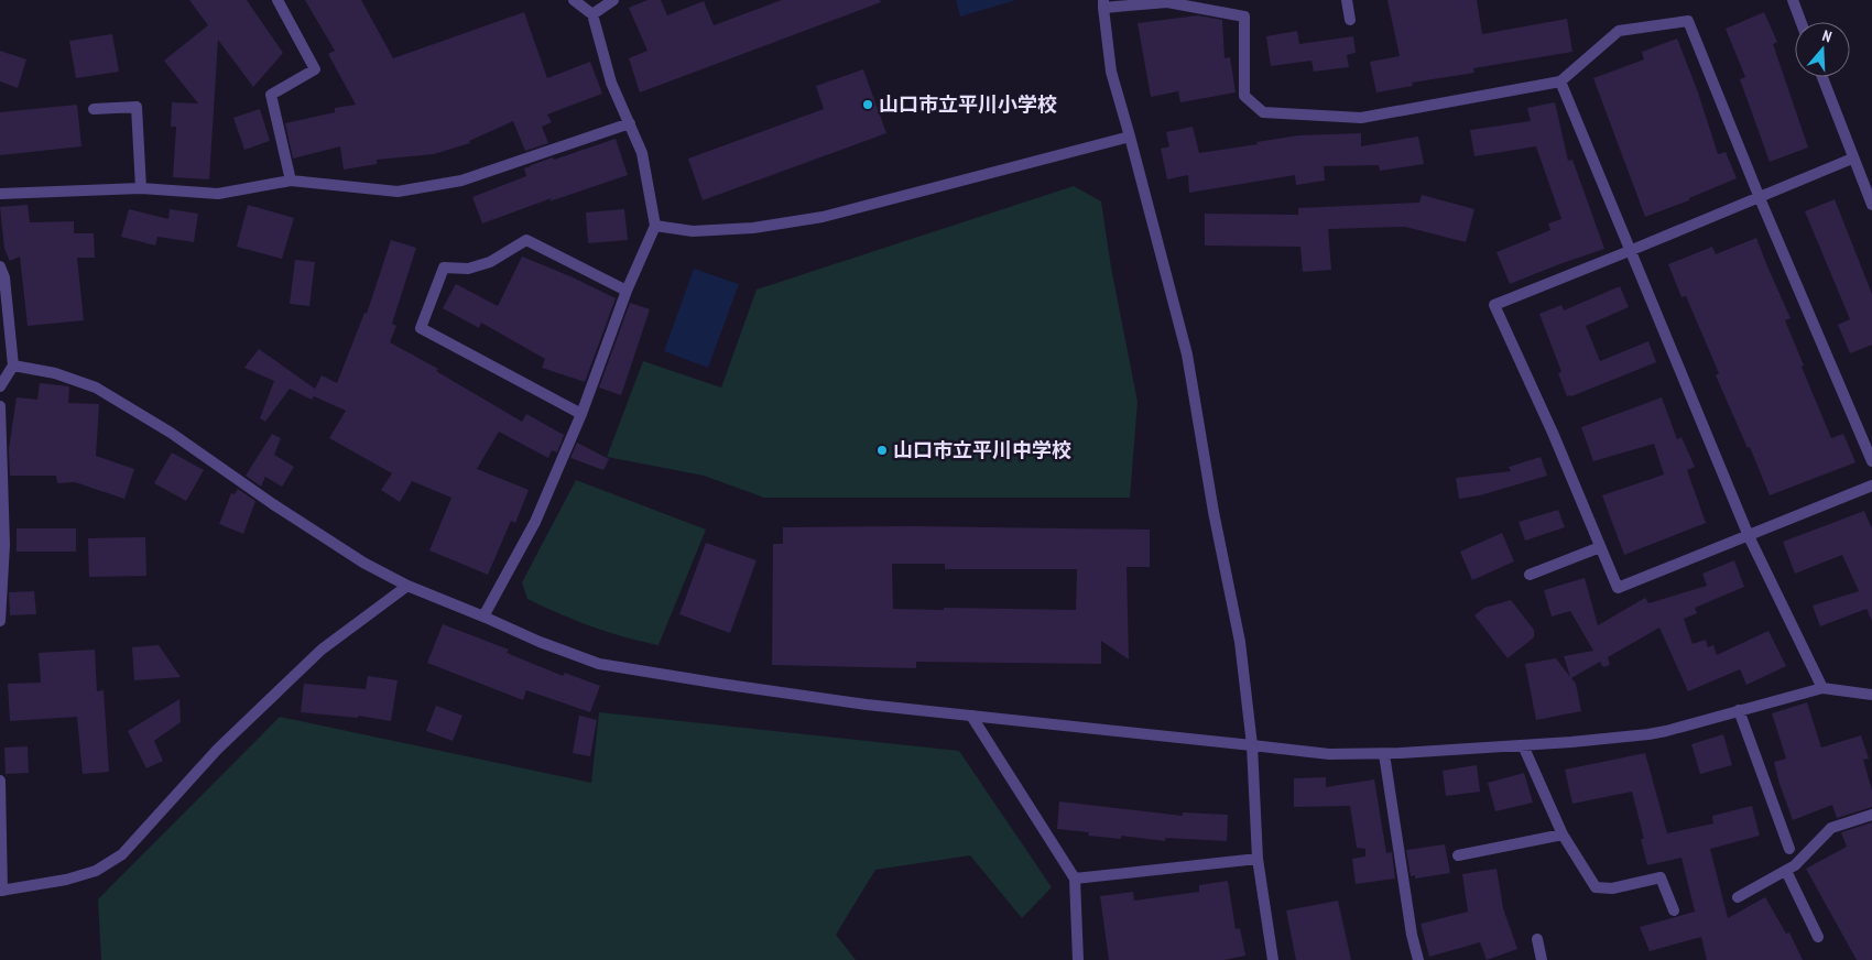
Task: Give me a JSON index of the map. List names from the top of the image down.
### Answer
{
  "places": ["山口市立平川小学校", "山口市立平川中学校"],
  "north": "top"
}
